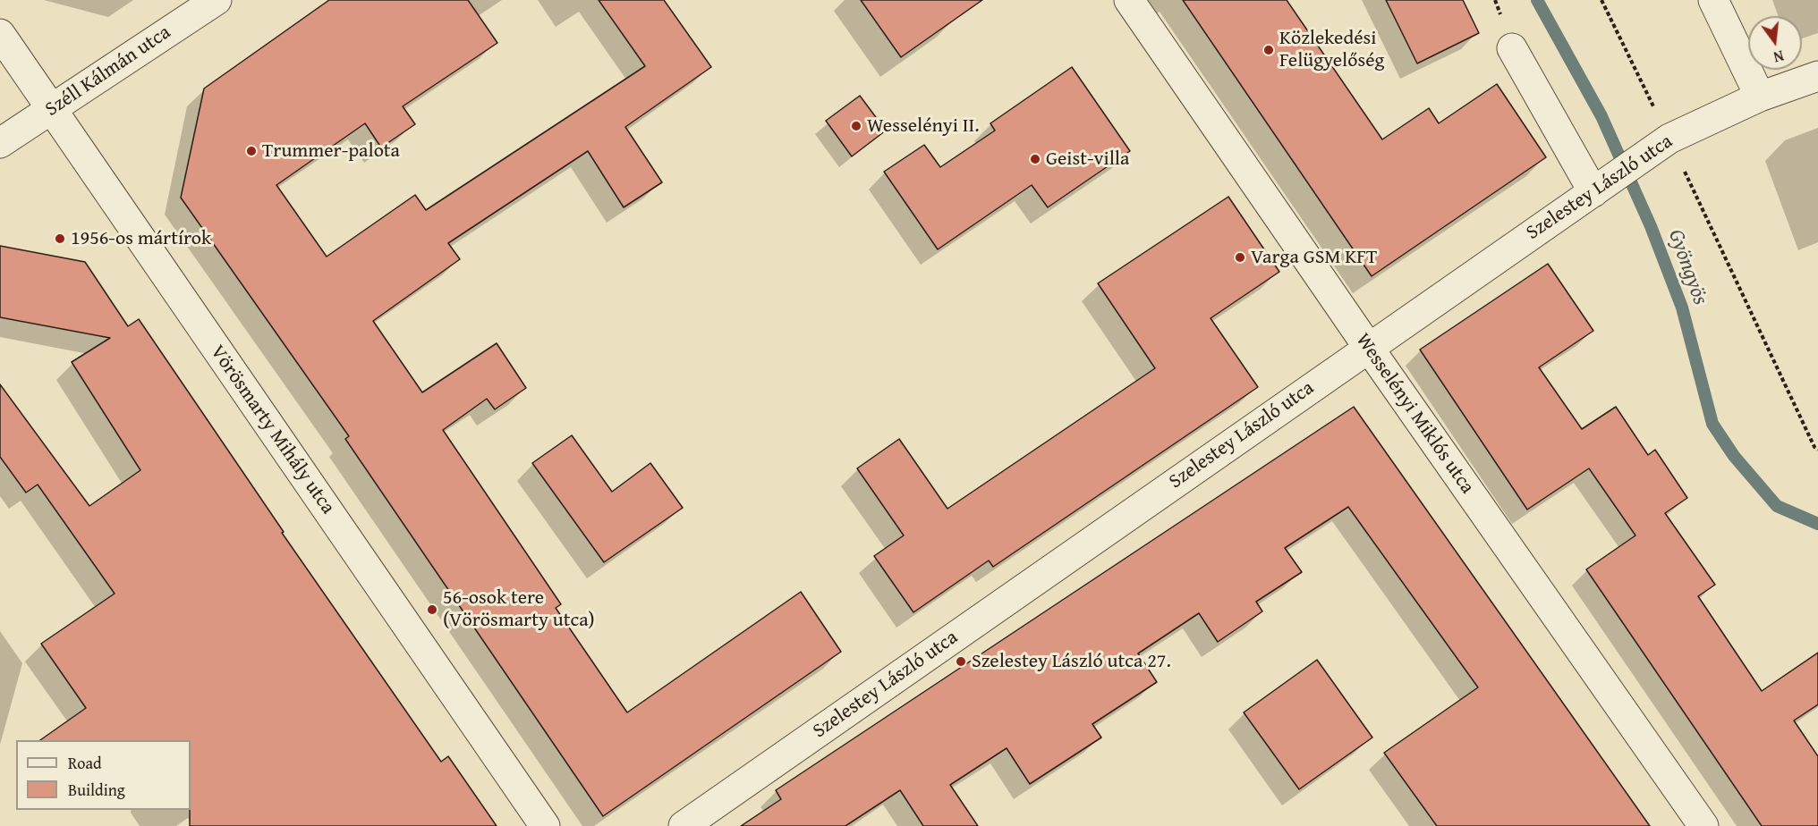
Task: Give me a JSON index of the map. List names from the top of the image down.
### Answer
{
  "streets": {
    "street": [
      "Széll Kálmán utca",
      "Szelestey László utca",
      "Wesselényi Miklós utca",
      "Vörösmarty Mihály utca"
    ]
  },
  "crossings": [
    ["Széll Kálmán utca", "Vörösmarty Mihály utca"],
    ["Szelestey László utca", "Wesselényi Miklós utca"]
  ],
  "water": ["Gyöngyös"],
  "places": [
    "Közlekedési Felügyelőség",
    "Wesselényi II.",
    "Trummer-palota",
    "Geist-villa",
    "1956-os mártírok",
    "Varga GSM KFT",
    "56-osok tere (Vörösmarty utca)",
    "Szelestey László utca 27."
  ],
  "legend": ["Road", "Building"],
  "north": "bottom"
}
